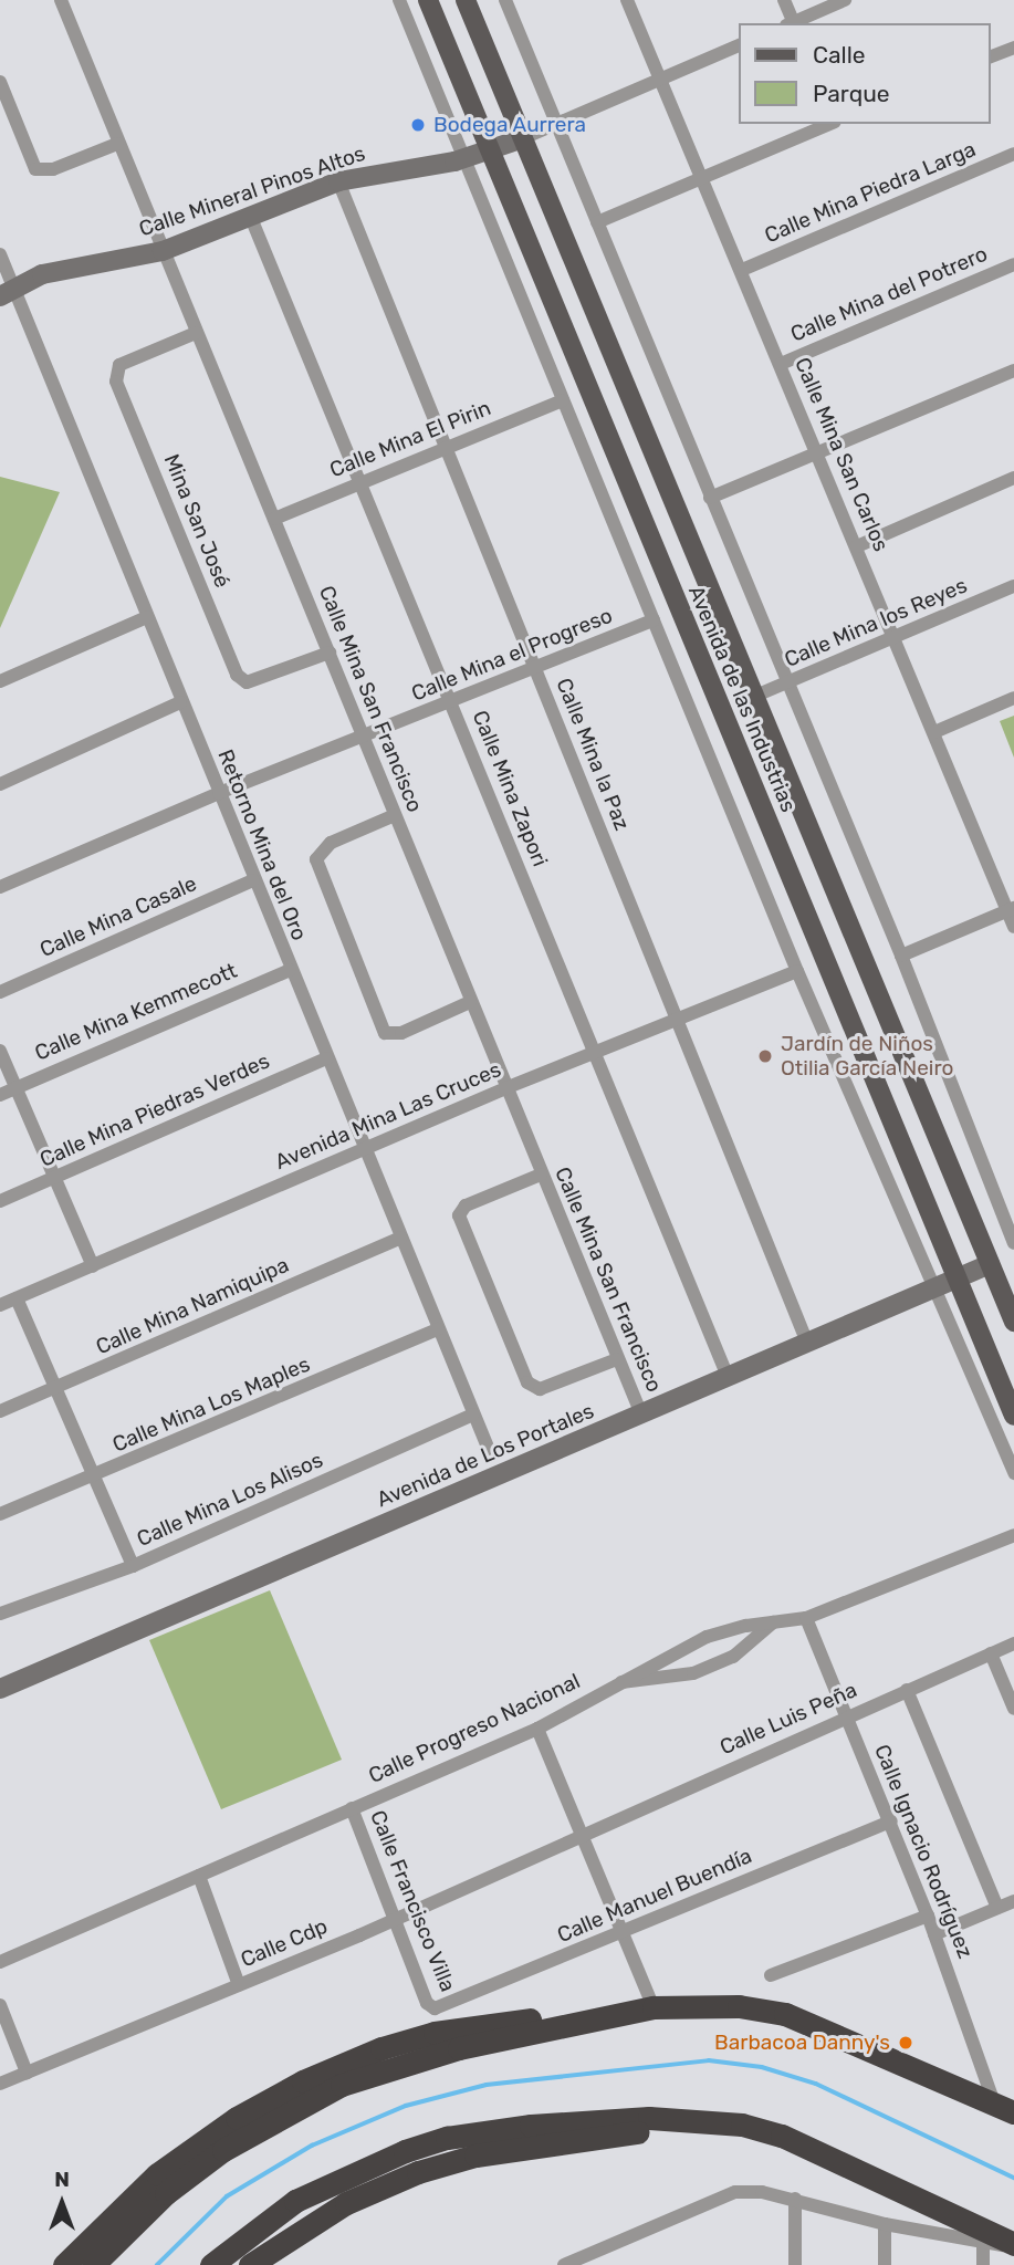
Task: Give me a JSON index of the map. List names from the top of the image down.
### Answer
{
  "streets": {
    "main road": ["Avenida de las Industrias"],
    "street": [
      "Calle Mineral Pinos Altos",
      "Calle Mina Piedra Larga",
      "Calle Mina del Potrero",
      "Calle Mina El Pirin",
      "Calle Mina San Carlos",
      "Mina San José",
      "Calle Mina los Reyes",
      "Calle Mina el Progreso",
      "Calle Mina San Francisco",
      "Calle Mina la Paz",
      "Calle Mina Zapori",
      "Retorno Mina del Oro",
      "Calle Mina Casale",
      "Calle Mina Kemmecott",
      "Calle Mina Piedras Verdes",
      "Avenida Mina Las Cruces",
      "Calle Mina Namiquipa",
      "Calle Mina Los Maples",
      "Avenida de Los Portales",
      "Calle Mina Los Alisos",
      "Calle Luis Peña",
      "Calle Progreso Nacional",
      "Calle Ignacio Rodríguez",
      "Calle Manuel Buendía",
      "Calle Francisco Villa",
      "Calle Cdp"
    ]
  },
  "crossings": [
    ["Calle Mineral Pinos Altos", "Calle Mina San Francisco"],
    ["Calle Mineral Pinos Altos", "Avenida de las Industrias"],
    ["Calle Mineral Pinos Altos", "Calle Mina la Paz"],
    ["Calle Mineral Pinos Altos", "Calle Mina Zapori"],
    ["Calle Mineral Pinos Altos", "Retorno Mina del Oro"],
    ["Calle Mina Piedra Larga", "Calle Mina San Carlos"],
    ["Calle Mina del Potrero", "Calle Mina San Carlos"],
    ["Calle Mina El Pirin", "Calle Mina San Francisco"],
    ["Calle Mina El Pirin", "Calle Mina la Paz"],
    ["Calle Mina El Pirin", "Calle Mina Zapori"],
    ["Calle Mina San Carlos", "Calle Mina los Reyes"],
    ["Mina San José", "Calle Mina San Francisco"],
    ["Calle Mina los Reyes", "Avenida de las Industrias"],
    ["Calle Mina el Progreso", "Calle Mina San Francisco"],
    ["Calle Mina el Progreso", "Calle Mina la Paz"],
    ["Calle Mina el Progreso", "Calle Mina Zapori"],
    ["Calle Mina el Progreso", "Retorno Mina del Oro"],
    ["Calle Mina San Francisco", "Avenida Mina Las Cruces"],
    ["Calle Mina San Francisco", "Avenida de Los Portales"],
    ["Avenida de las Industrias", "Avenida de Los Portales"],
    ["Calle Mina la Paz", "Avenida Mina Las Cruces"],
    ["Calle Mina la Paz", "Avenida de Los Portales"],
    ["Calle Mina Zapori", "Avenida Mina Las Cruces"],
    ["Calle Mina Zapori", "Avenida de Los Portales"],
    ["Retorno Mina del Oro", "Calle Mina Casale"],
    ["Retorno Mina del Oro", "Calle Mina Kemmecott"],
    ["Retorno Mina del Oro", "Calle Mina Piedras Verdes"],
    ["Retorno Mina del Oro", "Avenida Mina Las Cruces"],
    ["Retorno Mina del Oro", "Calle Mina Namiquipa"],
    ["Retorno Mina del Oro", "Calle Mina Los Maples"],
    ["Retorno Mina del Oro", "Calle Mina Los Alisos"],
    ["Calle Luis Peña", "Calle Ignacio Rodríguez"],
    ["Calle Luis Peña", "Calle Cdp"],
    ["Calle Progreso Nacional", "Calle Ignacio Rodríguez"],
    ["Calle Progreso Nacional", "Calle Francisco Villa"],
    ["Calle Ignacio Rodríguez", "Calle Manuel Buendía"],
    ["Calle Manuel Buendía", "Calle Francisco Villa"],
    ["Calle Francisco Villa", "Calle Cdp"]
  ],
  "places": ["Bodega Aurrera", "Jardín de Niños Otilia García Neiro", "Barbacoa Danny's"],
  "legend": ["Calle", "Parque"],
  "north": "top"
}
